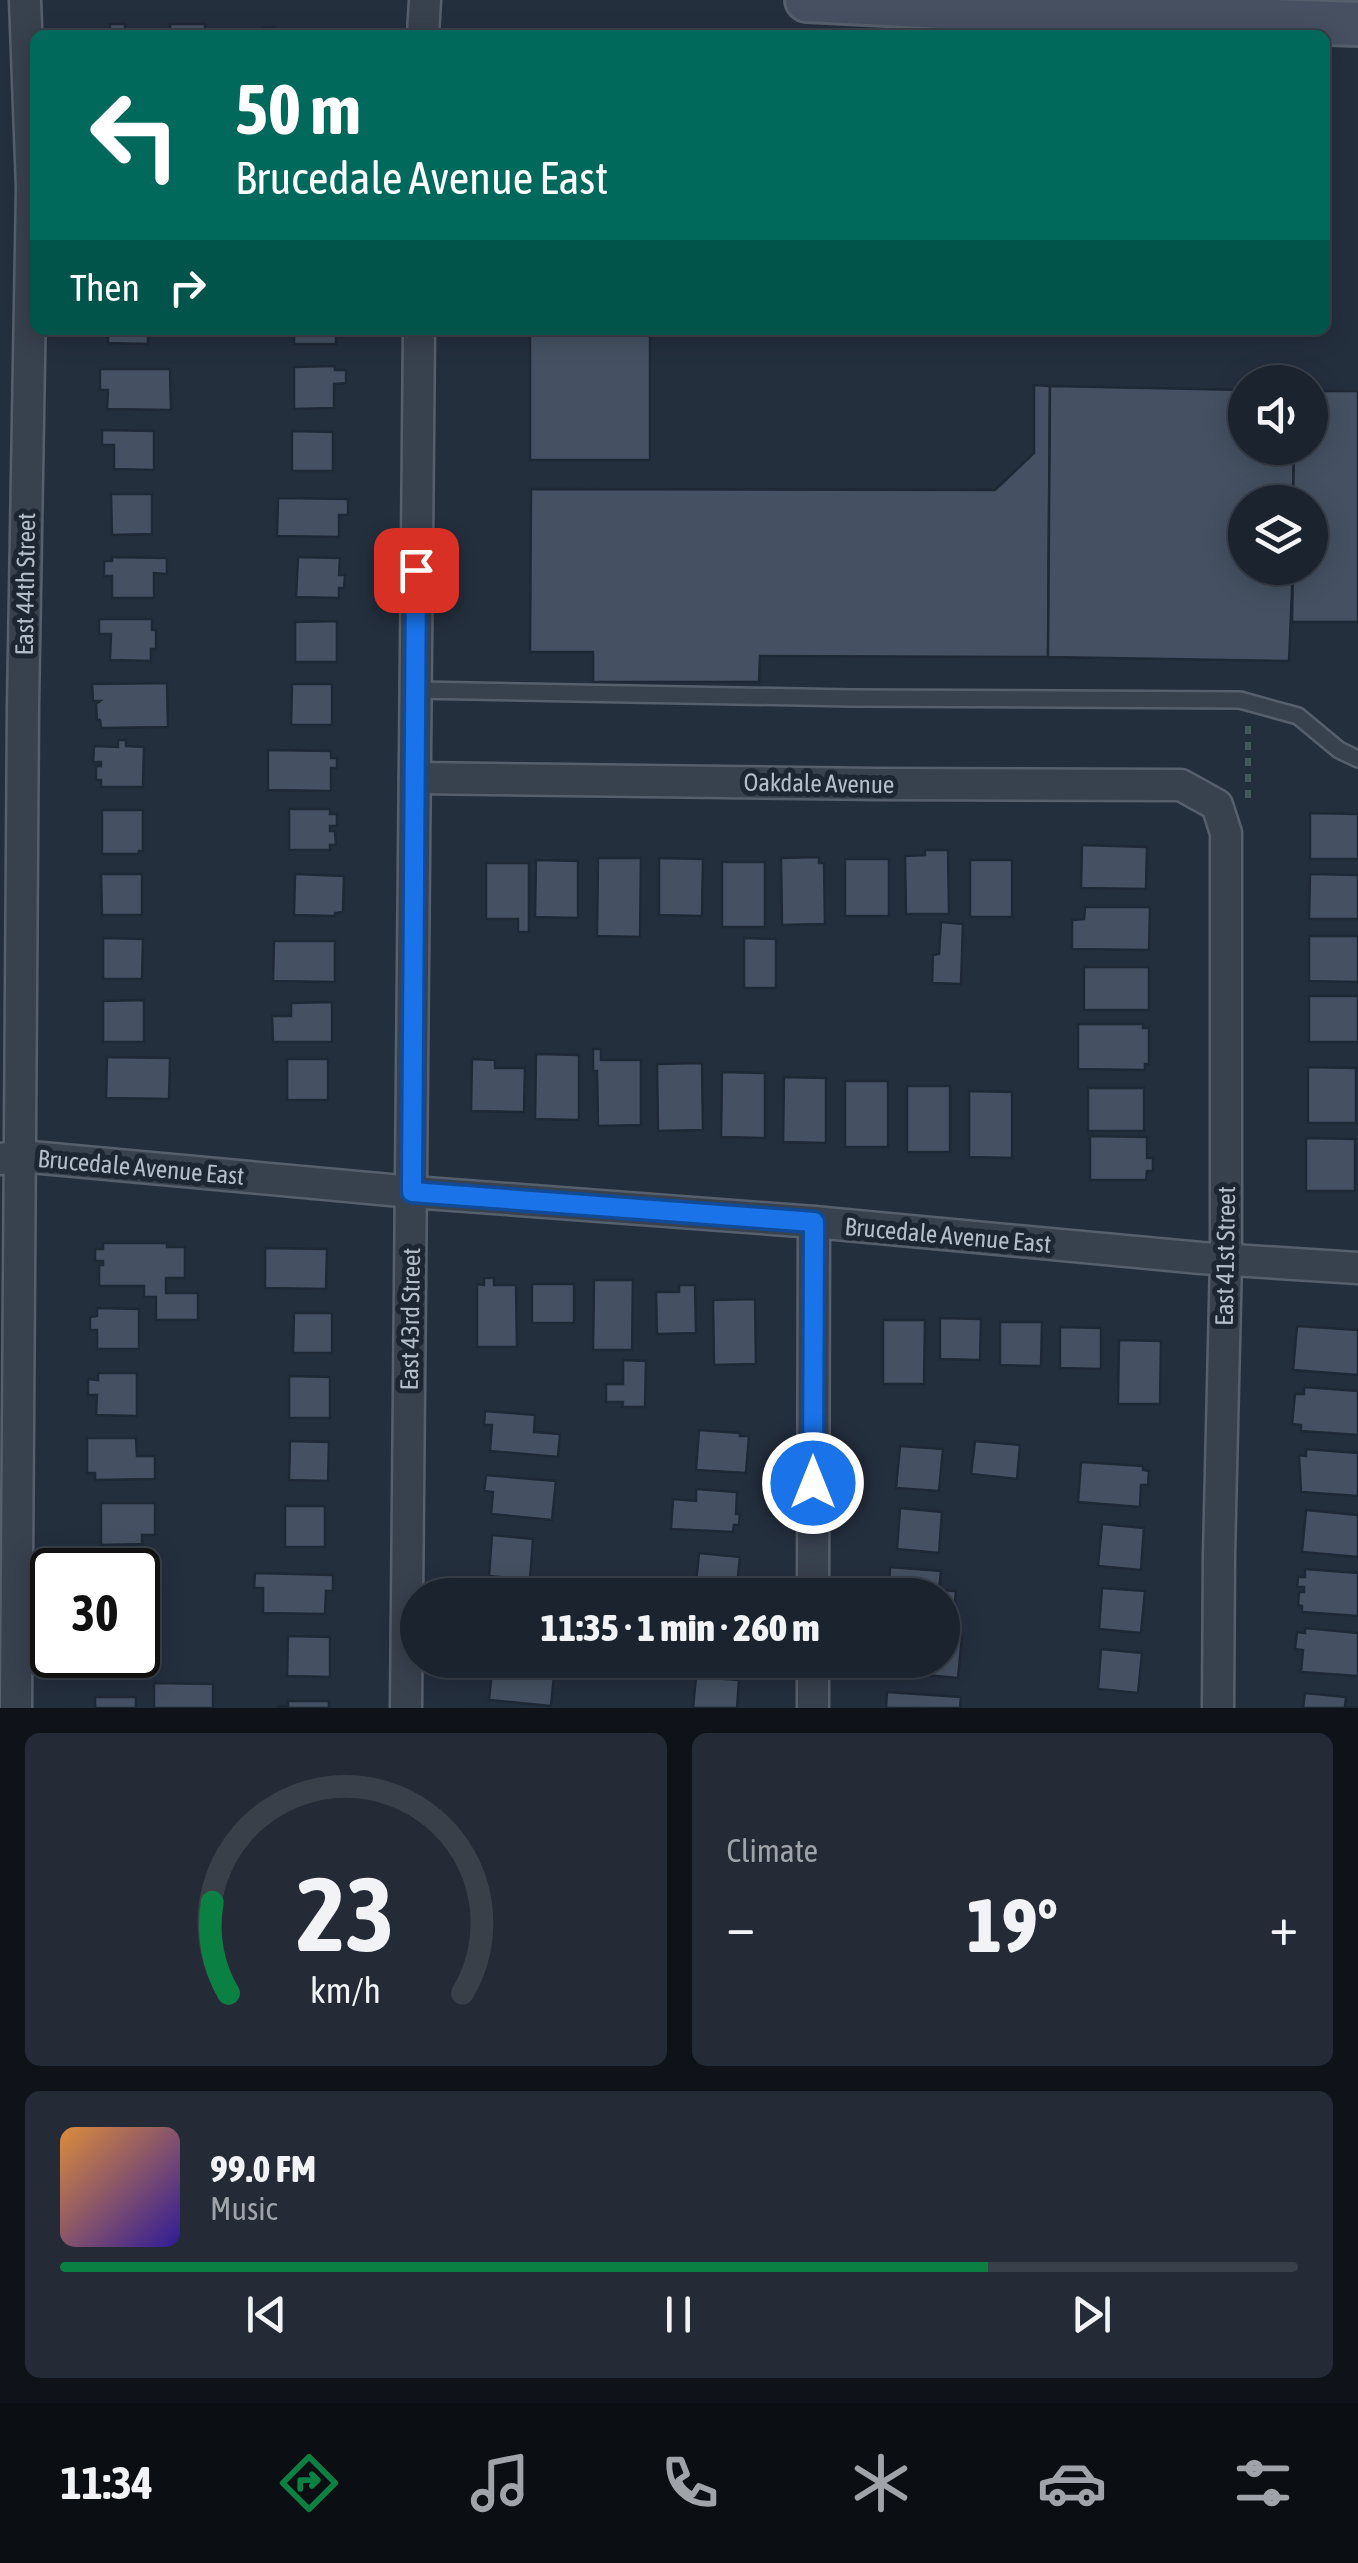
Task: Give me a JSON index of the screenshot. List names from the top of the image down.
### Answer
{
  "streets": {
    "street": [
      "East 44th Street",
      "Oakdale Avenue",
      "Brucedale Avenue East",
      "East 41st Street",
      "East 43rd Street"
    ]
  },
  "crossings": [
    ["East 44th Street", "Brucedale Avenue East"],
    ["Oakdale Avenue", "East 41st Street"],
    ["Oakdale Avenue", "East 43rd Street"],
    ["Brucedale Avenue East", "East 41st Street"],
    ["Brucedale Avenue East", "East 43rd Street"]
  ],
  "page": {
    "turn": ["50 m", "Brucedale Avenue East"],
    "then": "Then",
    "limit": "30",
    "trip": "11:35 · 1 min · 260 m",
    "tile": "Climate",
    "heat": ["−", "19°", "+"],
    "song": ["99.0 FM", "Music"],
    "tabs": "11:34",
    "gauge": ["23", "km/h"]
  }
}
